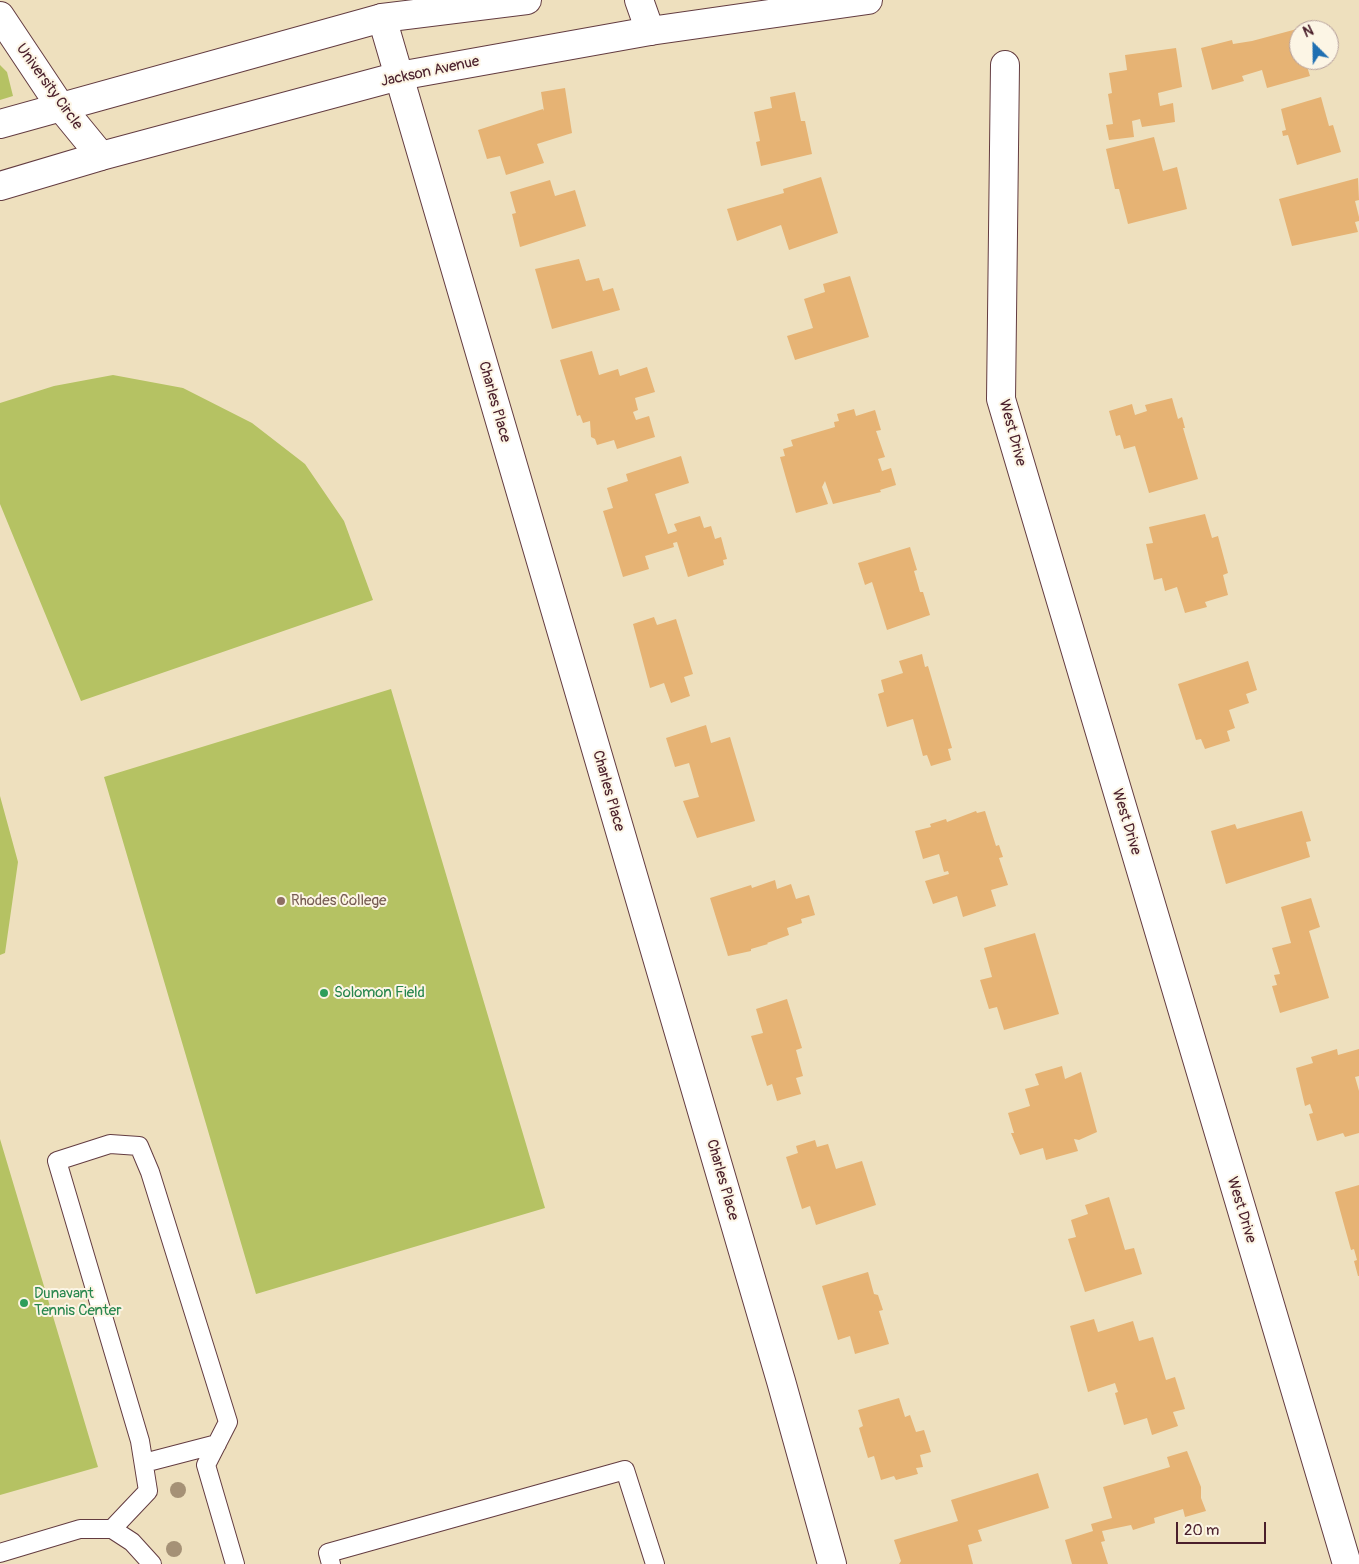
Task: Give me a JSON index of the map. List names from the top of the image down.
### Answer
{
  "streets": {
    "street": [
      "Jackson Avenue",
      "University Circle",
      "Charles Place",
      "West Drive"
    ]
  },
  "crossings": [
    ["Jackson Avenue", "University Circle"],
    ["Jackson Avenue", "Charles Place"]
  ],
  "places": ["Rhodes College", "Solomon Field", "Dunavant Tennis Center"],
  "scale_bar": "20 m",
  "north": "top left"
}
